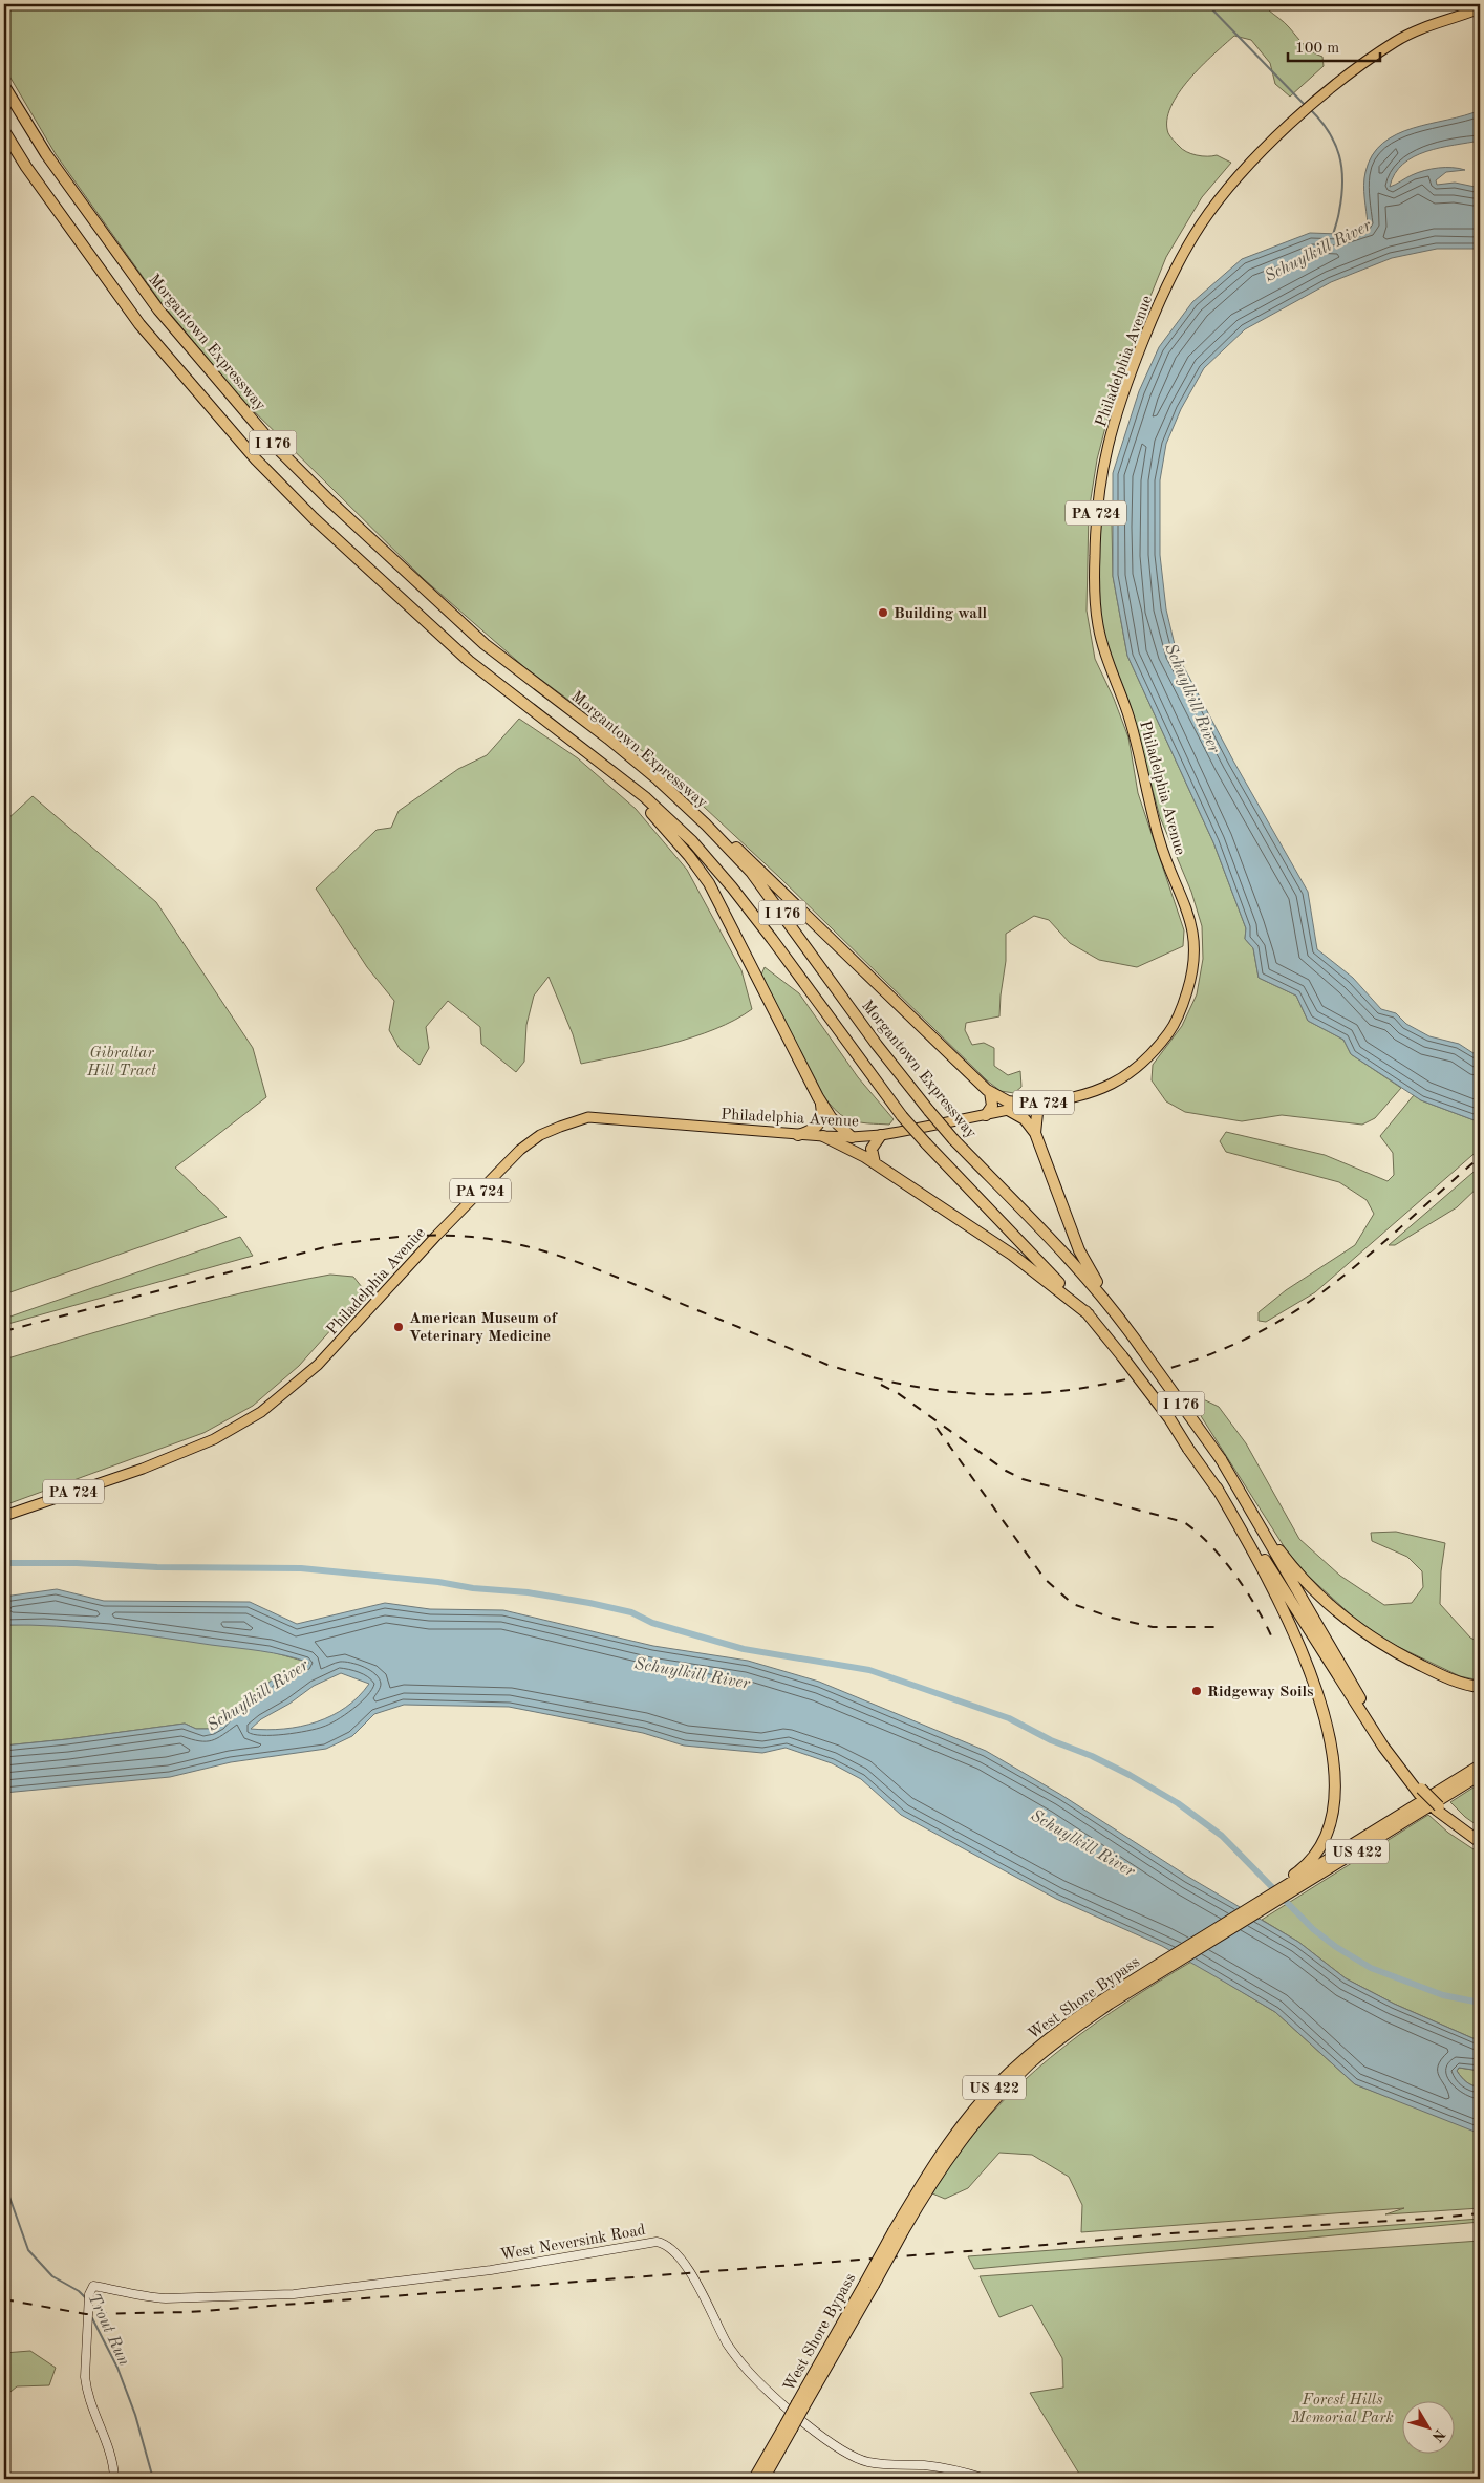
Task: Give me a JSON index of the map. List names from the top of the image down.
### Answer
{
  "streets": {
    "highway": [
      "Morgantown Expressway",
      "I 176",
      "US 422",
      "West Shore Bypass"
    ],
    "main road": ["Philadelphia Avenue", "PA 724"],
    "street": ["West Neversink Road"]
  },
  "water": ["Schuylkill River", "Trout Run"],
  "parks": ["Gibraltar Hill Tract", "Forest Hills Memorial Park"],
  "places": ["Building wall", "American Museum of Veterinary Medicine", "Ridgeway Soils"],
  "scale_bar": "100 m",
  "north": "bottom right"
}
